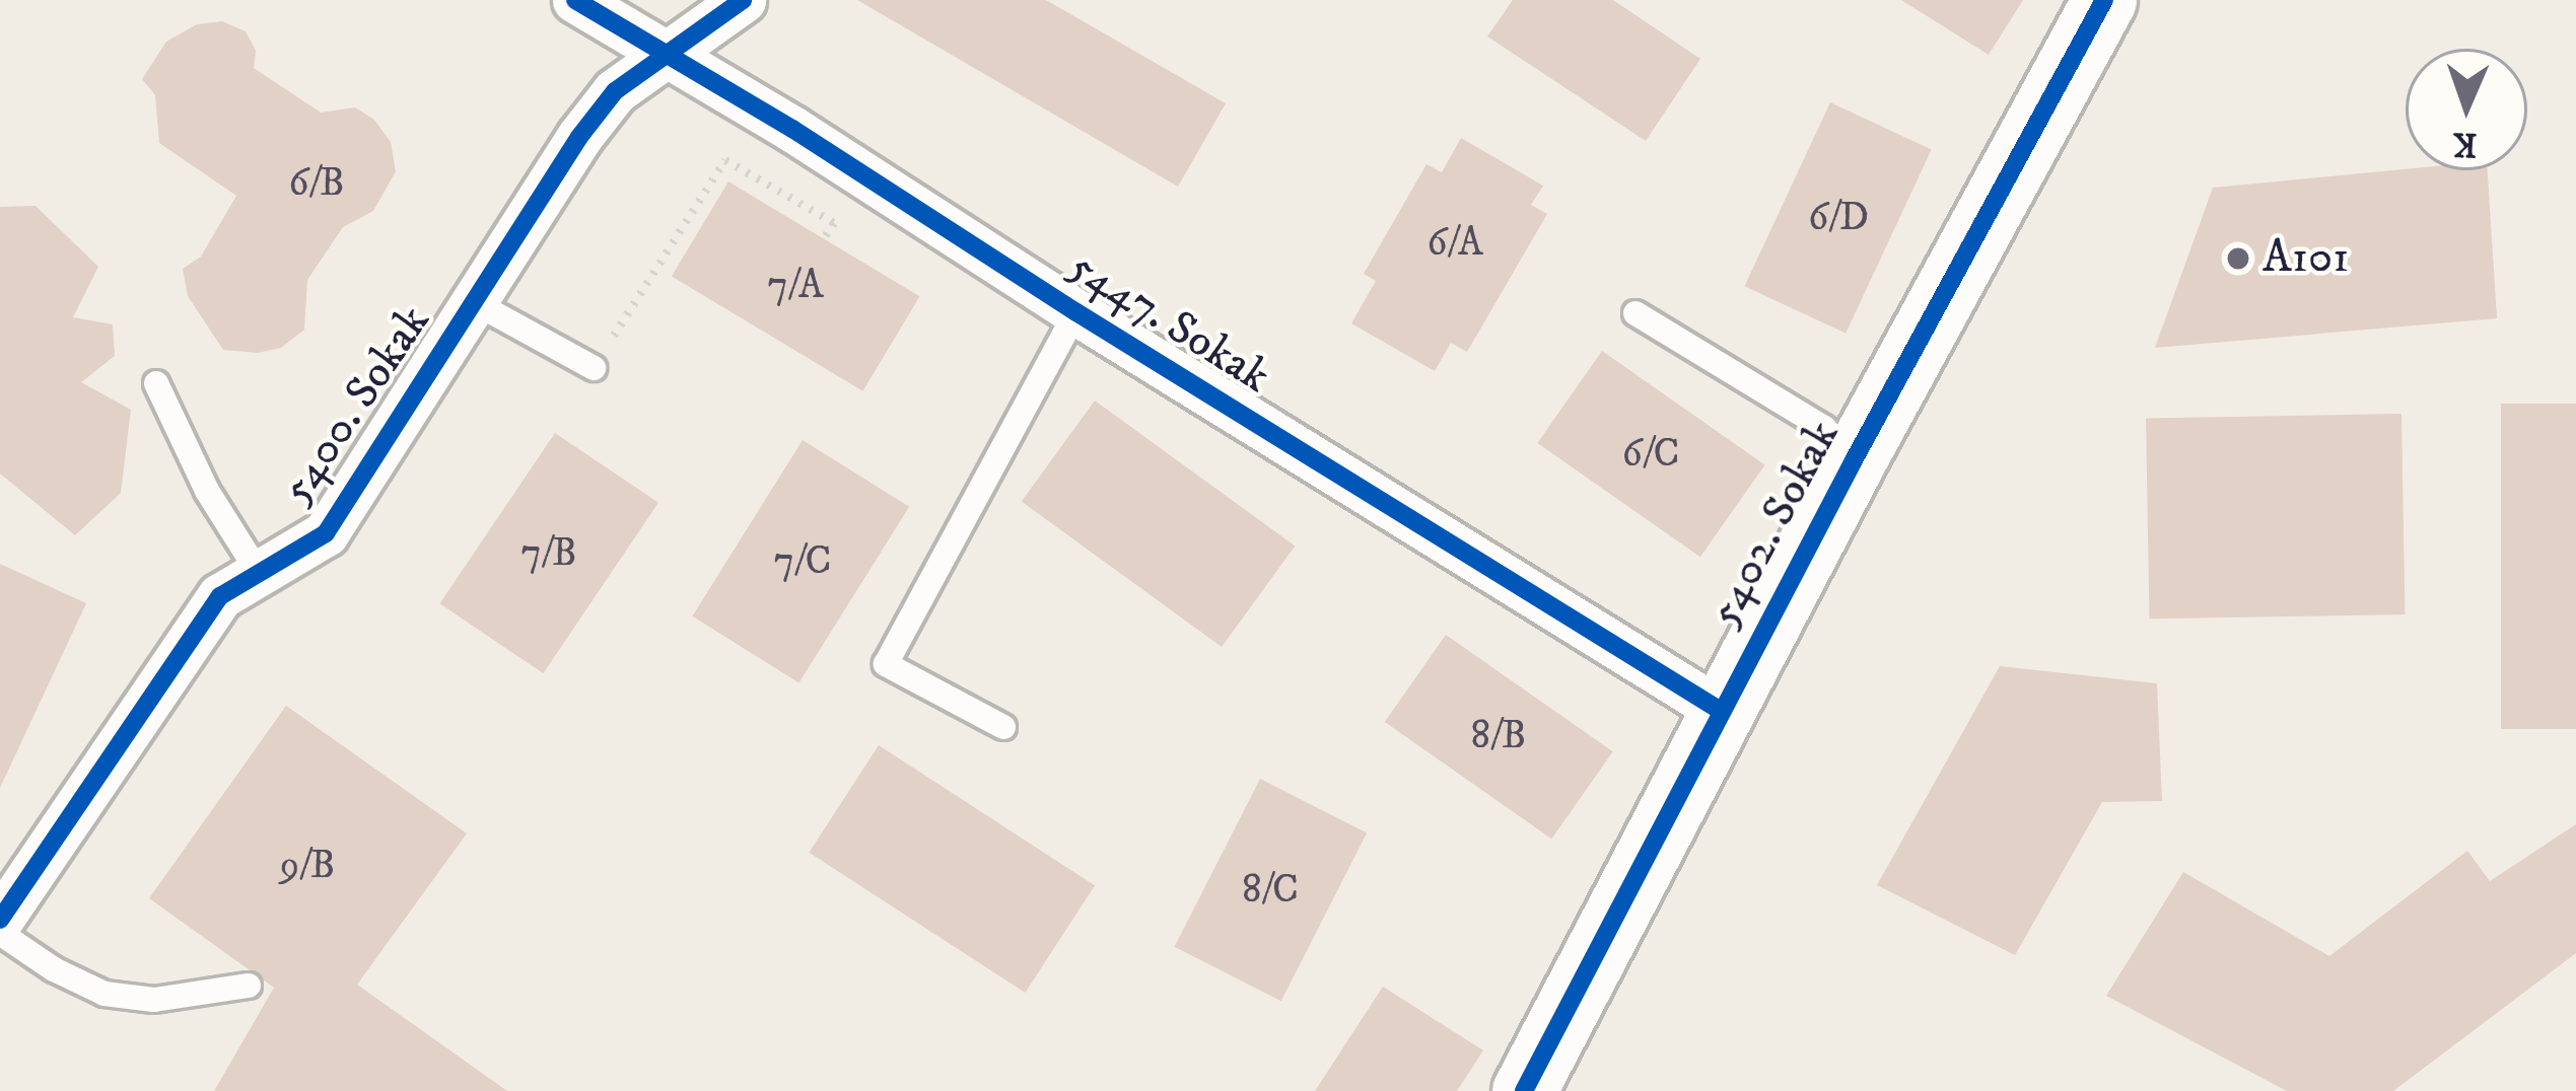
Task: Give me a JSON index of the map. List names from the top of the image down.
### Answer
{
  "streets": {
    "street": ["5447. Sokak", "5400. Sokak", "5402. Sokak"]
  },
  "crossings": [
    ["5447. Sokak", "5400. Sokak"],
    ["5447. Sokak", "5402. Sokak"]
  ],
  "places": ["A101"],
  "house_numbers": [
    "6/B",
    "6/D",
    "6/A",
    "7/A",
    "6/C",
    "7/B",
    "7/C",
    "8/B",
    "9/B",
    "8/C"
  ],
  "north": "bottom"
}
